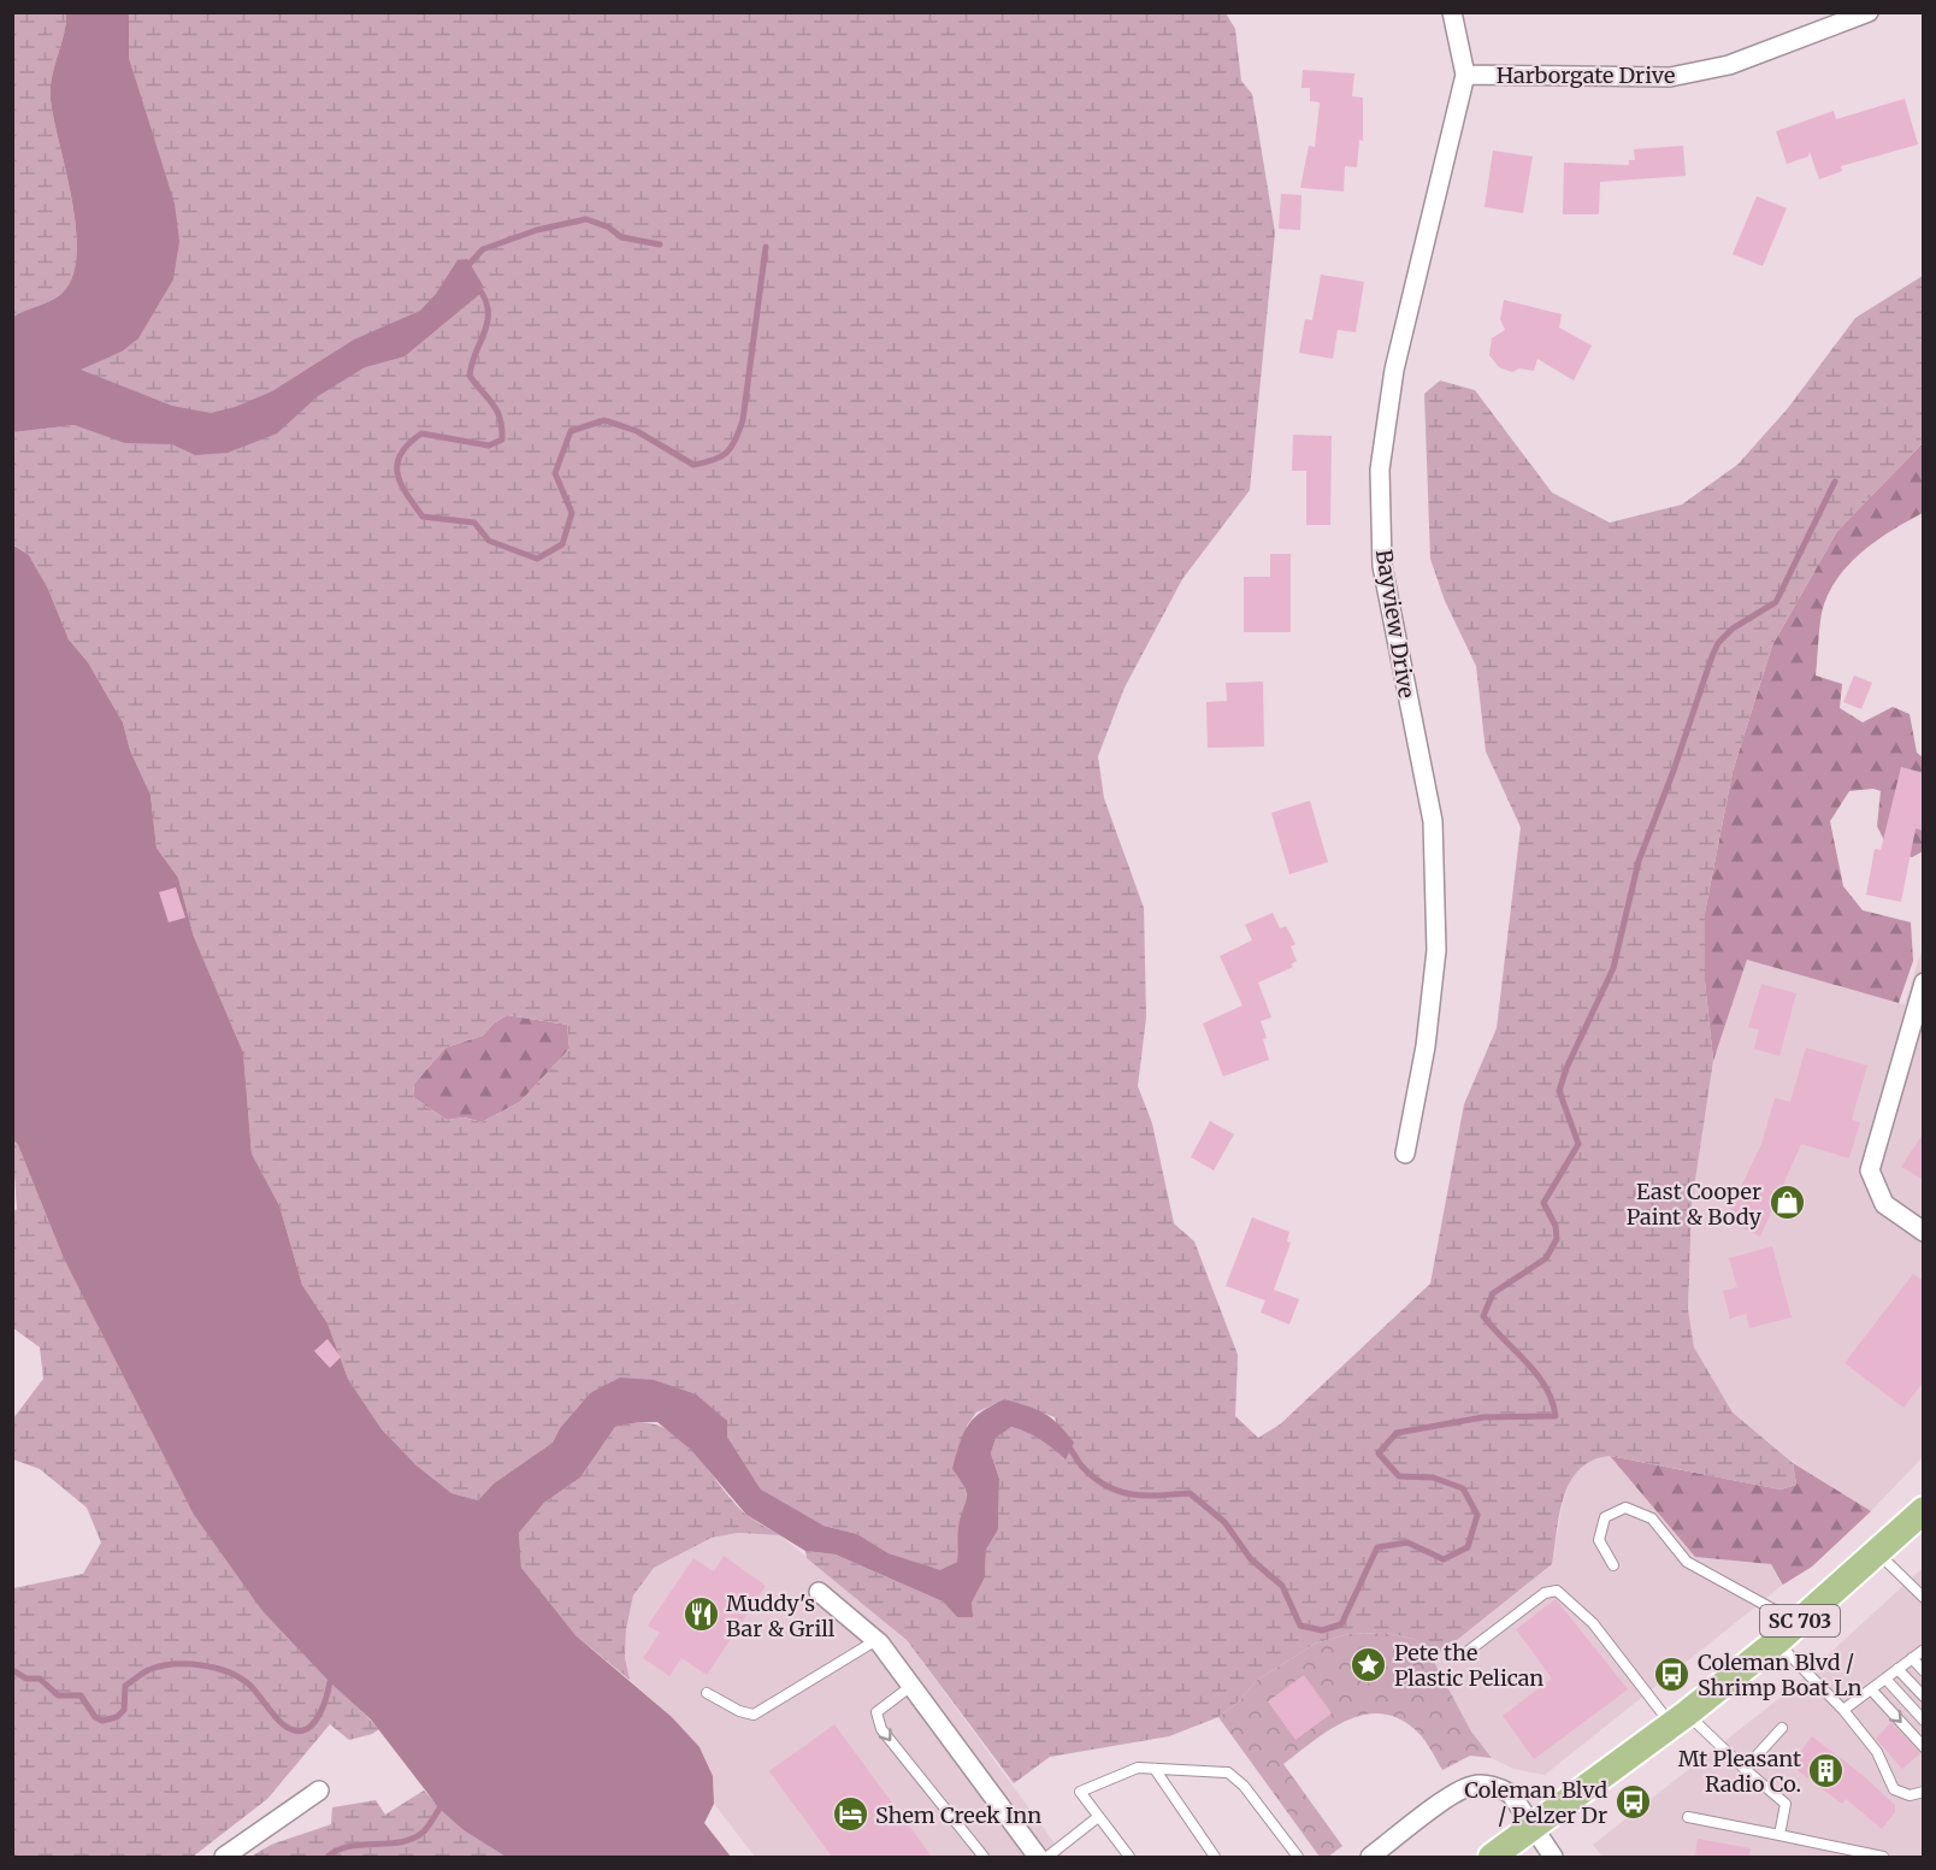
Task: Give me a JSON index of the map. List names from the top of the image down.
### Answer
{
  "streets": {
    "main road": ["SC 703"],
    "street": ["Harborgate Drive", "Bayview Drive"]
  },
  "crossings": [
    ["Harborgate Drive", "Bayview Drive"]
  ],
  "places": {
    "shop": ["East Cooper Paint & Body"],
    "restaurant": ["Muddy's Bar & Grill"],
    "place": ["Pete the Plastic Pelican"],
    "bus stop": ["Coleman Blvd / Shrimp Boat Ln", "Coleman Blvd / Pelzer Dr"],
    "building": ["Mt Pleasant Radio Co."],
    "hotel": ["Shem Creek Inn"]
  }
}
